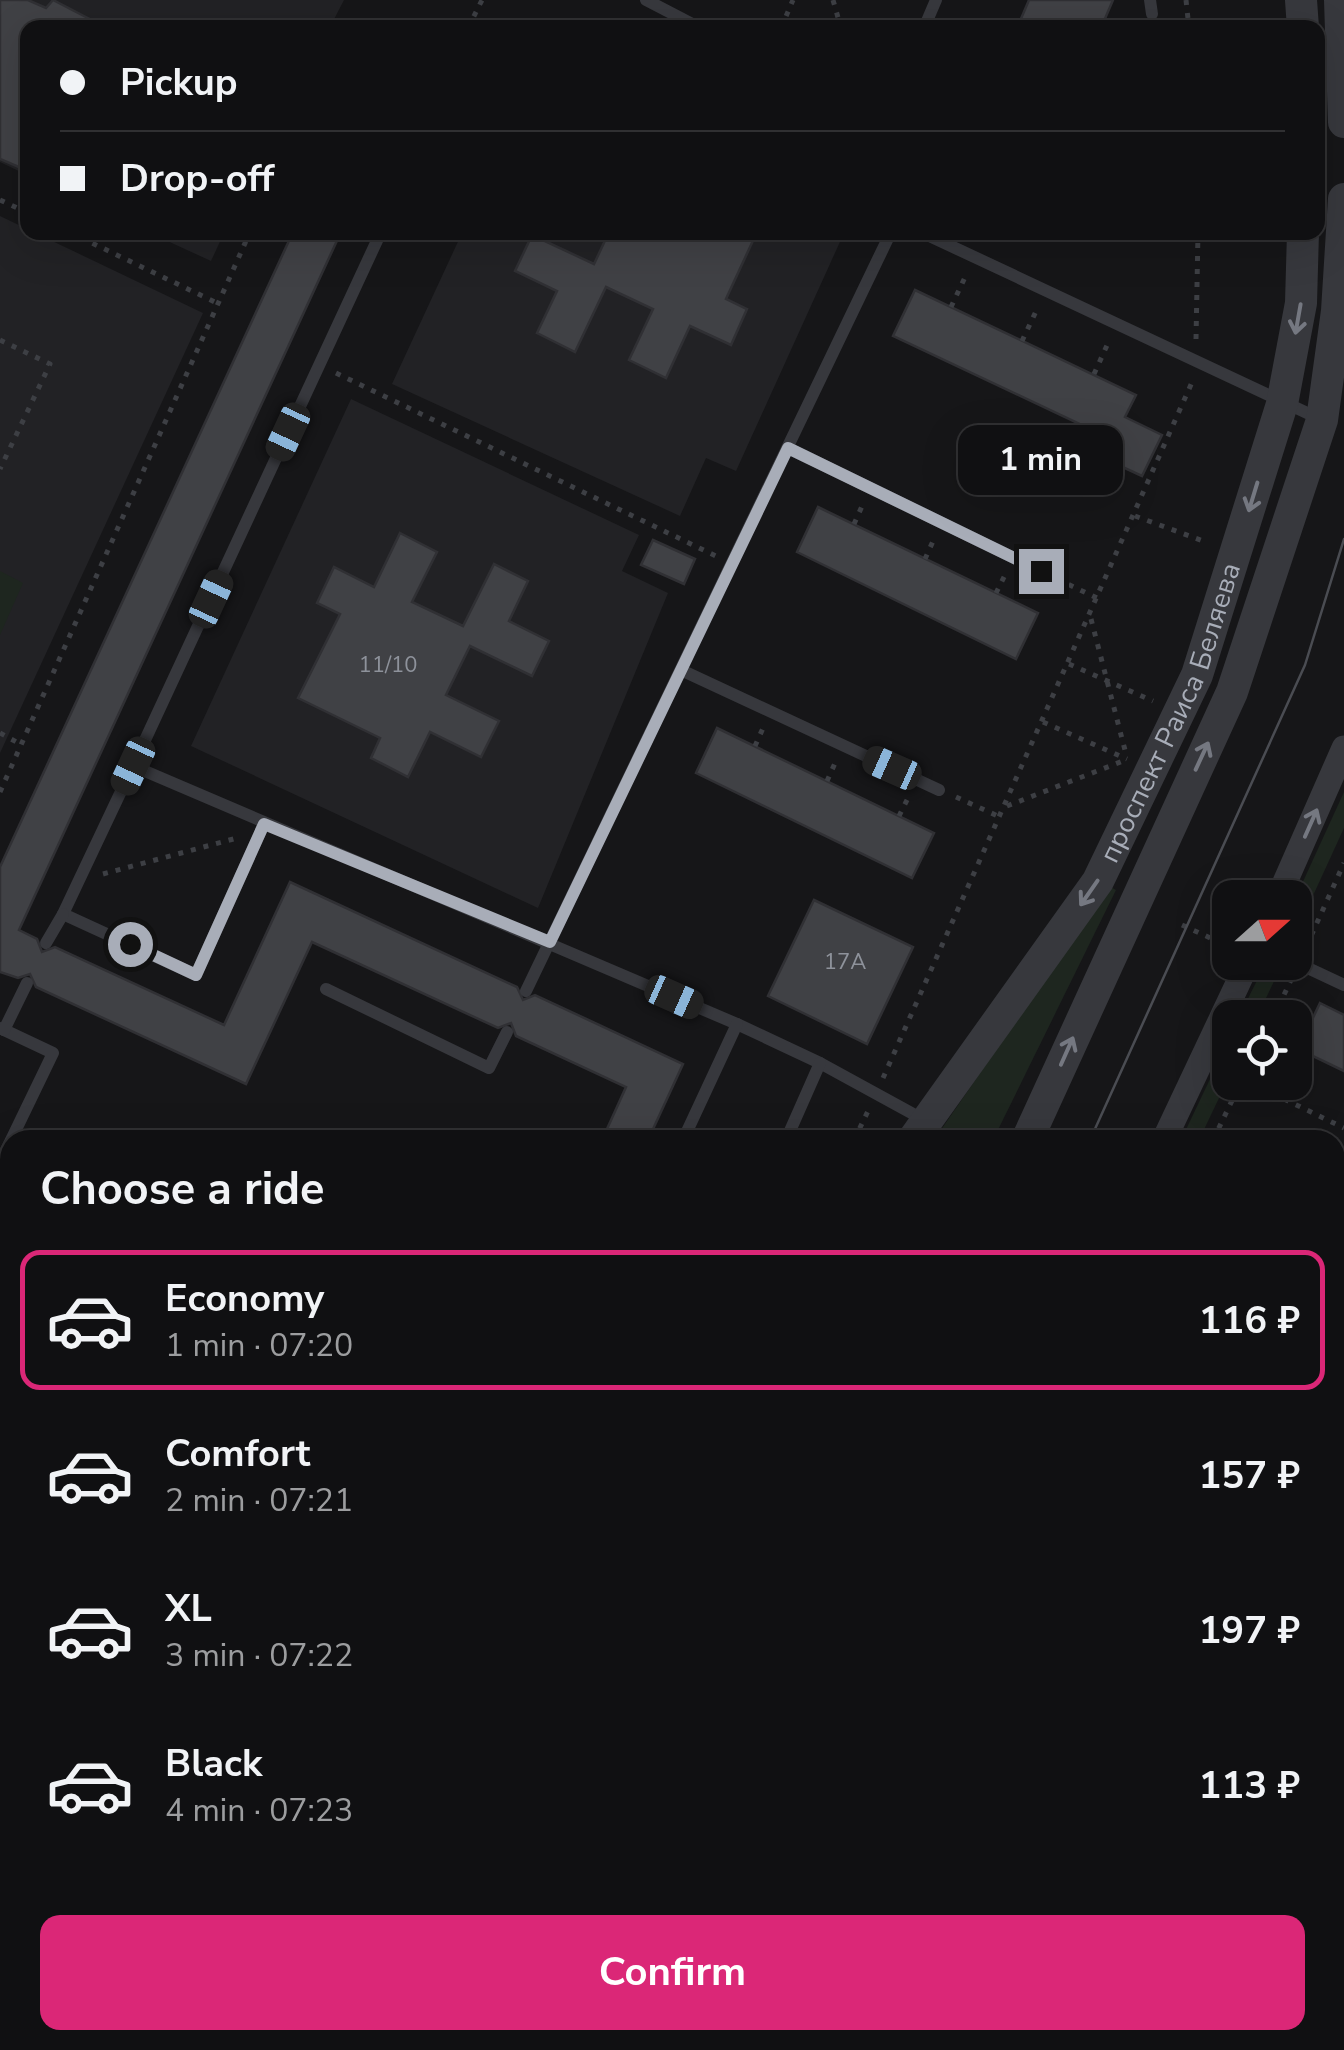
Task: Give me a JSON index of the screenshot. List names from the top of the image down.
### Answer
{
  "streets": {
    "street": ["проспект Раиса Беляева"]
  },
  "house_numbers": ["11/10", "17А"],
  "north": "right",
  "page": {
    "banner": ["Pickup", "Drop-off"],
    "bubble": "1 min",
    "heading": "Choose a ride",
    "list": [
      {
        "name": "Economy",
        "note": "1 min · 07:20",
        "value": "116 ₽"
      },
      {
        "name": "Comfort",
        "note": "2 min · 07:21",
        "value": "157 ₽"
      },
      {
        "name": "XL",
        "note": "3 min · 07:22",
        "value": "197 ₽"
      },
      {
        "name": "Black",
        "note": "4 min · 07:23",
        "value": "113 ₽"
      }
    ],
    "buttons": "Confirm"
  }
}
